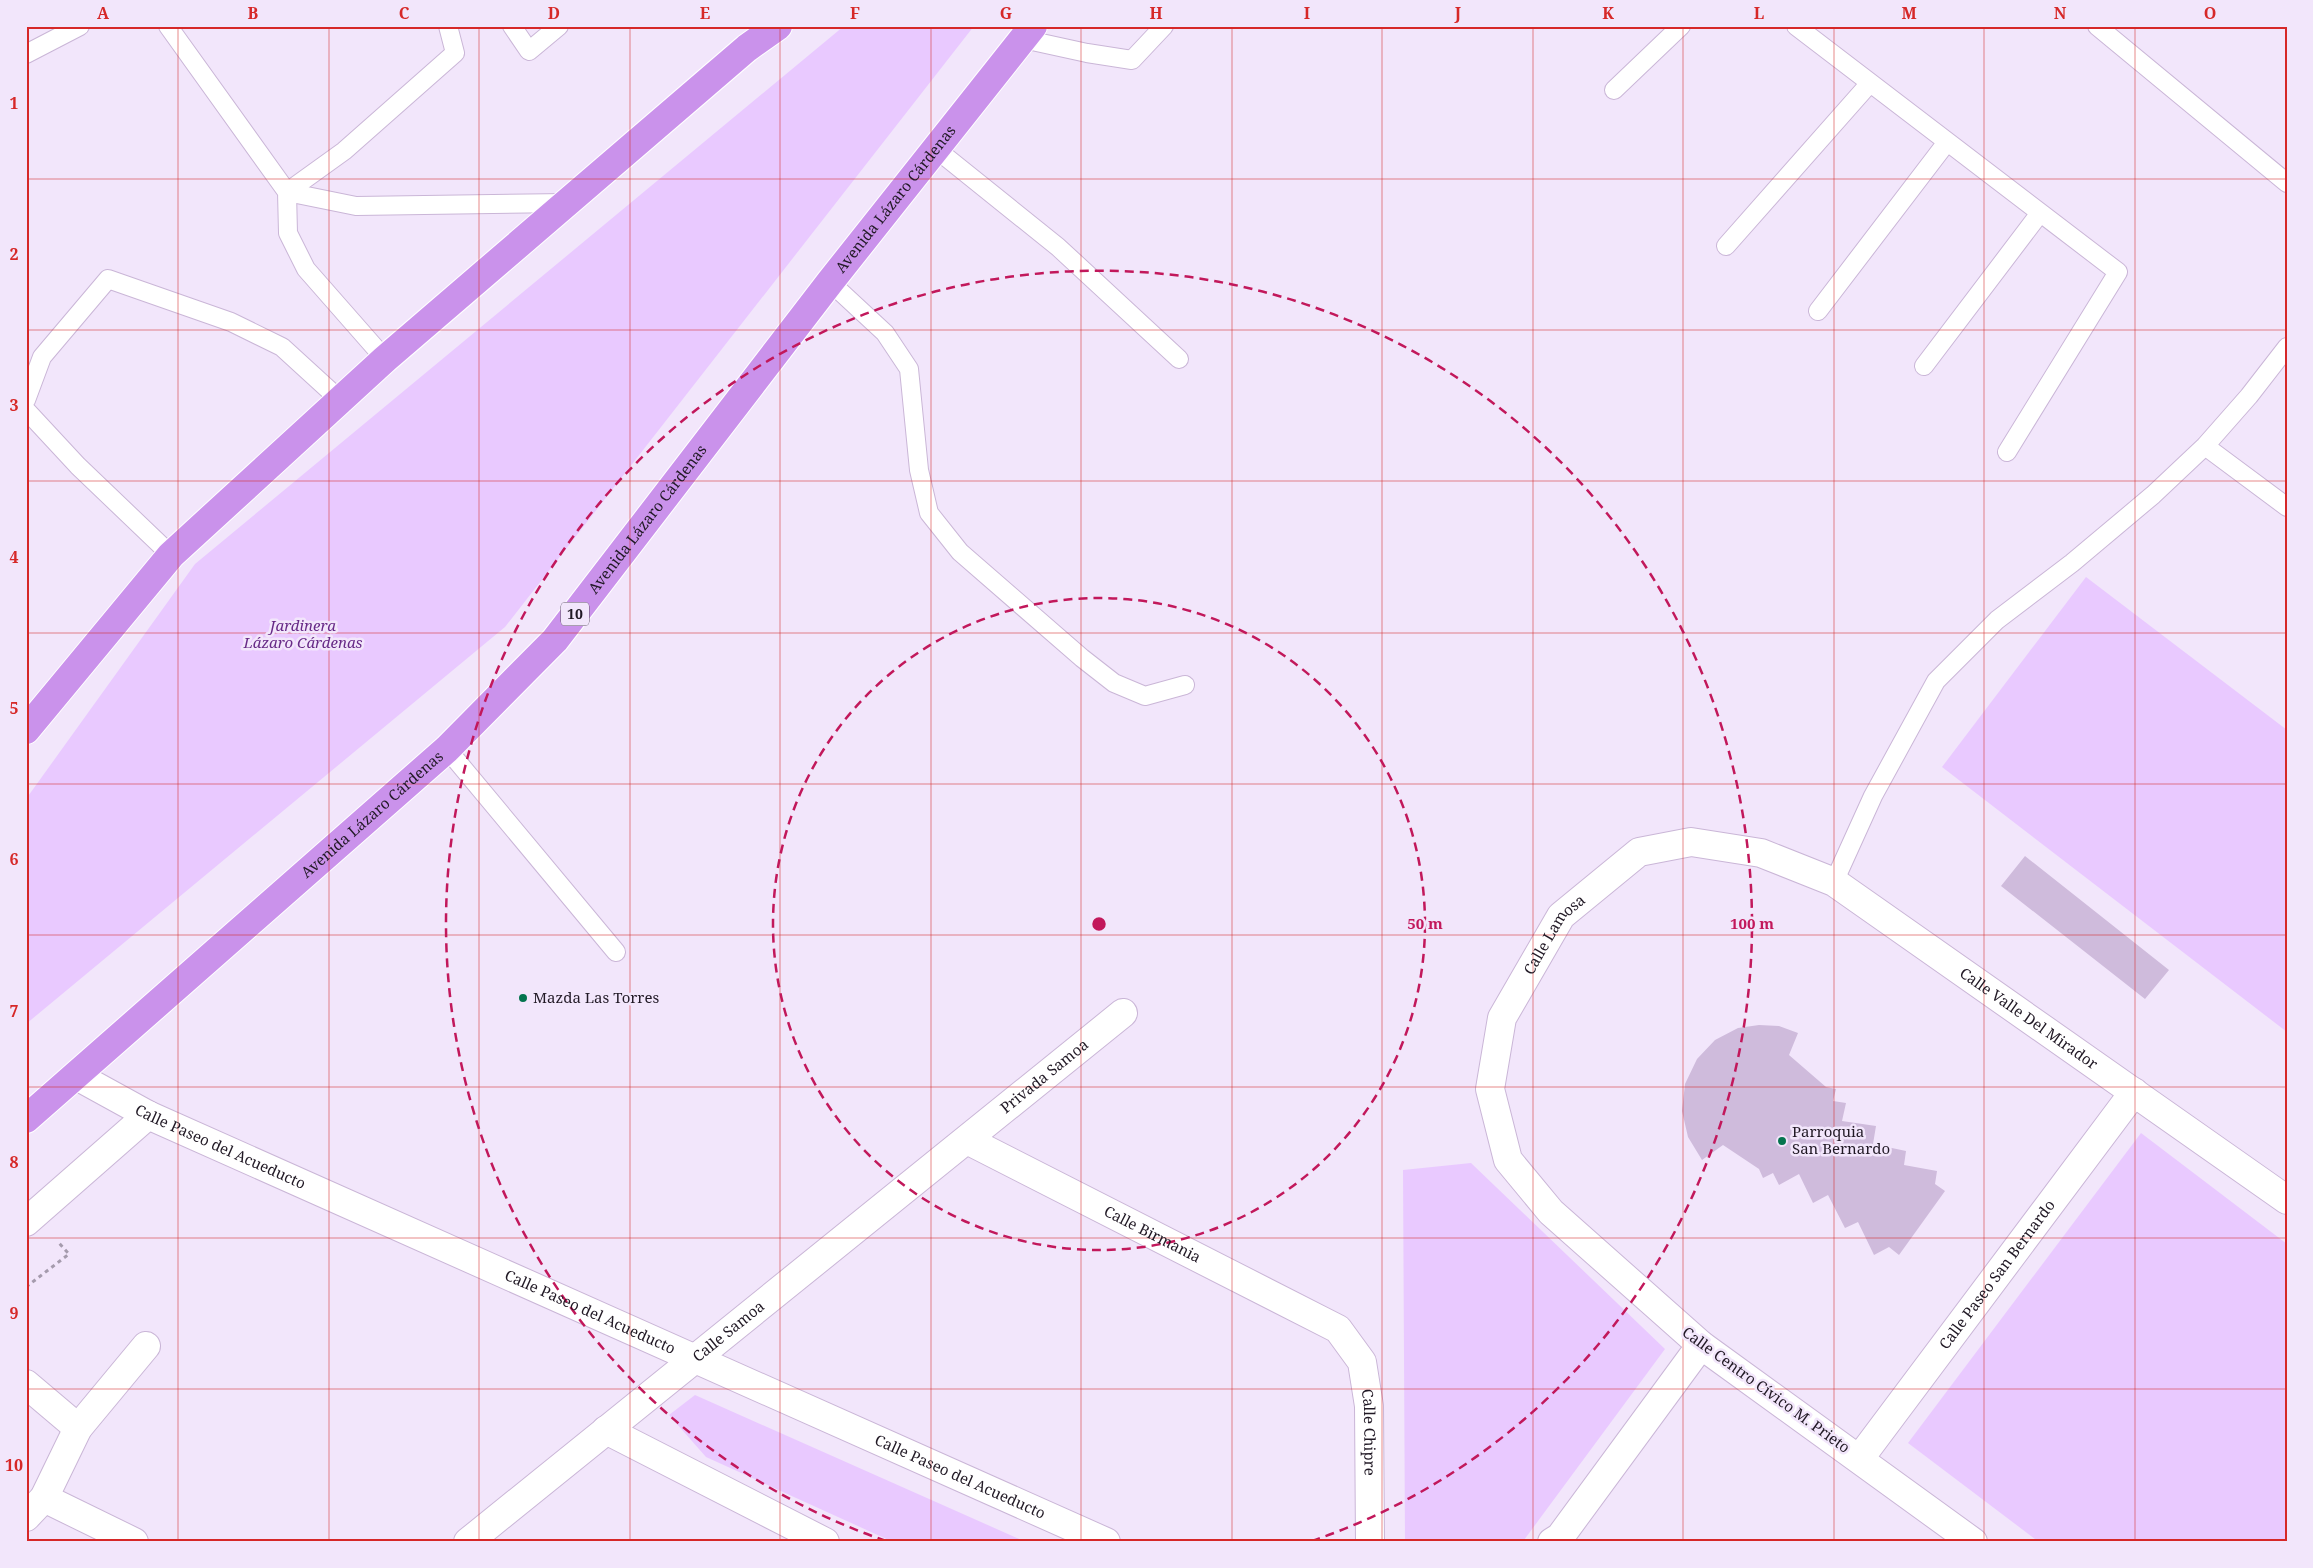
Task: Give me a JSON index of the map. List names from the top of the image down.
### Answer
{
  "streets": {
    "highway": ["Avenida Lázaro Cárdenas", "10"],
    "street": [
      "Calle Lamosa",
      "Calle Valle Del Mirador",
      "Privada Samoa",
      "Calle Paseo del Acueducto",
      "Calle Birmania",
      "Calle Paseo San Bernardo",
      "Calle Samoa",
      "Calle Centro Cívico M. Prieto",
      "Calle Chipre"
    ]
  },
  "crossings": [
    ["Avenida Lázaro Cárdenas", "Calle Paseo del Acueducto"],
    ["Calle Lamosa", "Calle Valle Del Mirador"],
    ["Calle Lamosa", "Calle Centro Cívico M. Prieto"],
    ["Calle Valle Del Mirador", "Calle Paseo San Bernardo"],
    ["Privada Samoa", "Calle Birmania"],
    ["Privada Samoa", "Calle Samoa"],
    ["Calle Paseo del Acueducto", "Calle Samoa"],
    ["Calle Birmania", "Calle Samoa"],
    ["Calle Birmania", "Calle Chipre"],
    ["Calle Paseo San Bernardo", "Calle Centro Cívico M. Prieto"]
  ],
  "parks": ["Jardinera Lázaro Cárdenas"],
  "places": ["Mazda Las Torres", "Parroquia San Bernardo"],
  "grid": {
    "columns": [
      "A",
      "B",
      "C",
      "D",
      "E",
      "F",
      "G",
      "H",
      "I",
      "J",
      "K",
      "L",
      "M",
      "N",
      "O"
    ],
    "rows": [
      "1",
      "2",
      "3",
      "4",
      "5",
      "6",
      "7",
      "8",
      "9",
      "10"
    ]
  },
  "rings": ["50 m", "100 m"]
}
